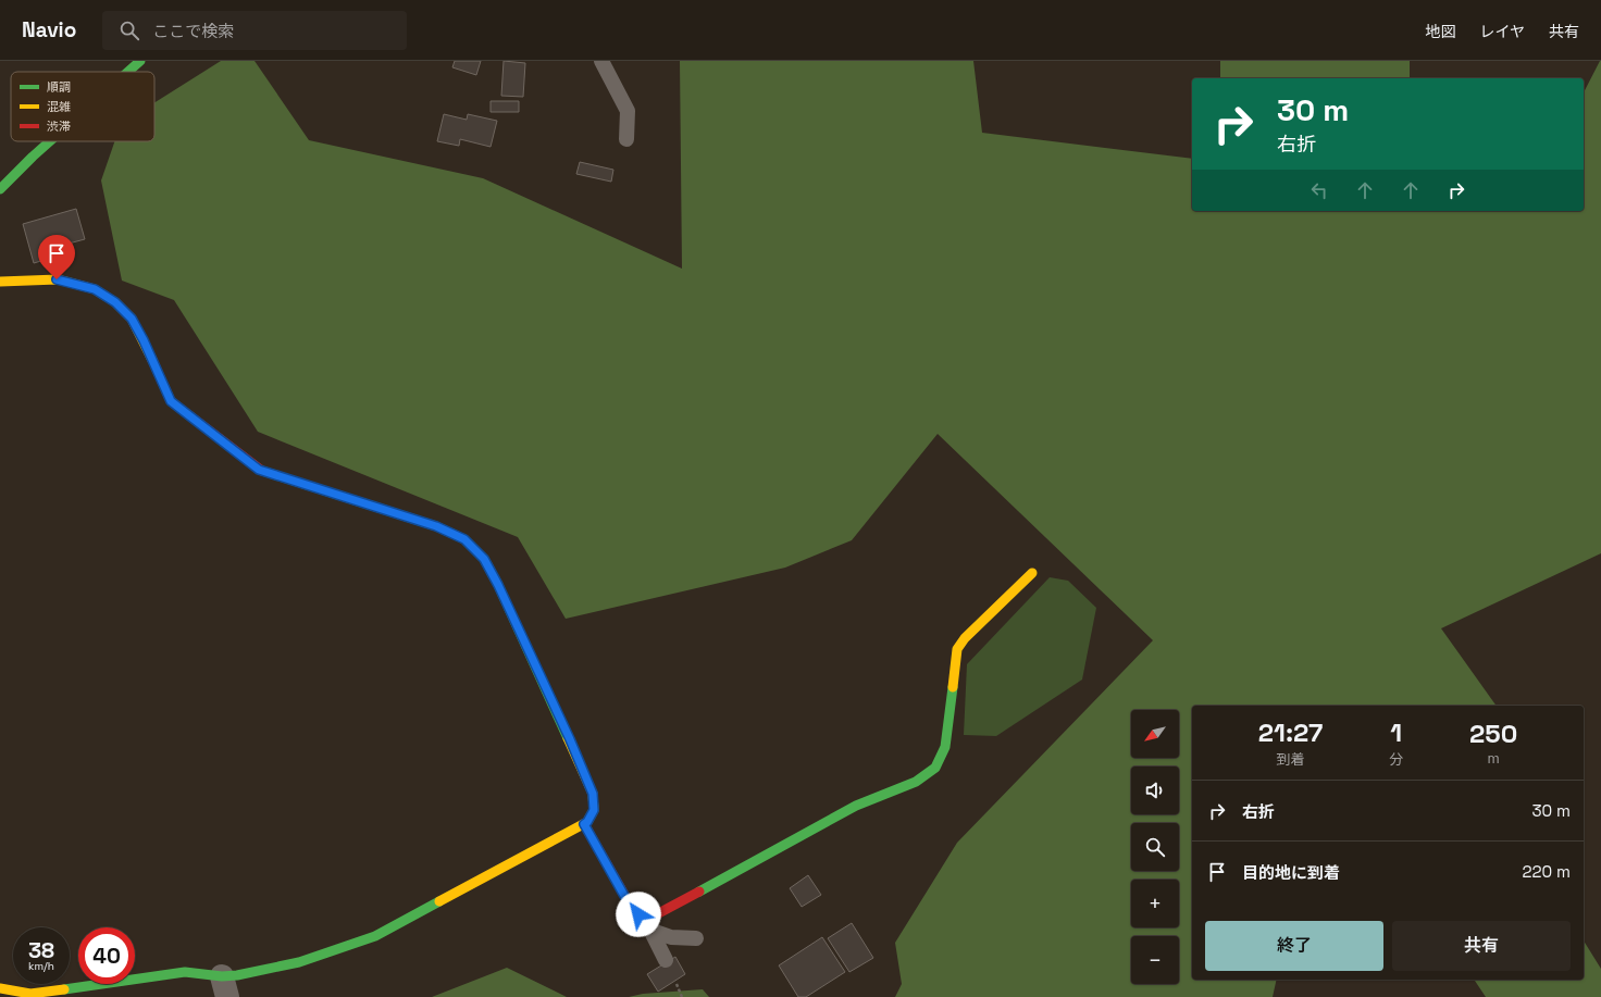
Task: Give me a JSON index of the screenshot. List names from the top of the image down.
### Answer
{
  "legend": ["順調", "混雑", "渋滞"],
  "north": "bottom left",
  "page": {
    "header": "Navio",
    "search": "ここで検索",
    "nav": ["地図", "レイヤ", "共有"],
    "turn": ["30 m", "右折"],
    "eta": [
      "21:27",
      "到着",
      "1",
      "分",
      "250",
      "m"
    ],
    "map_buttons": ["+", "−"],
    "list": [
      {
        "name": "右折",
        "value": "30 m"
      },
      {
        "name": "目的地に到着",
        "value": "220 m"
      }
    ],
    "buttons": ["終了", "共有"],
    "speed": "38 km/h",
    "limit": "40"
  }
}
